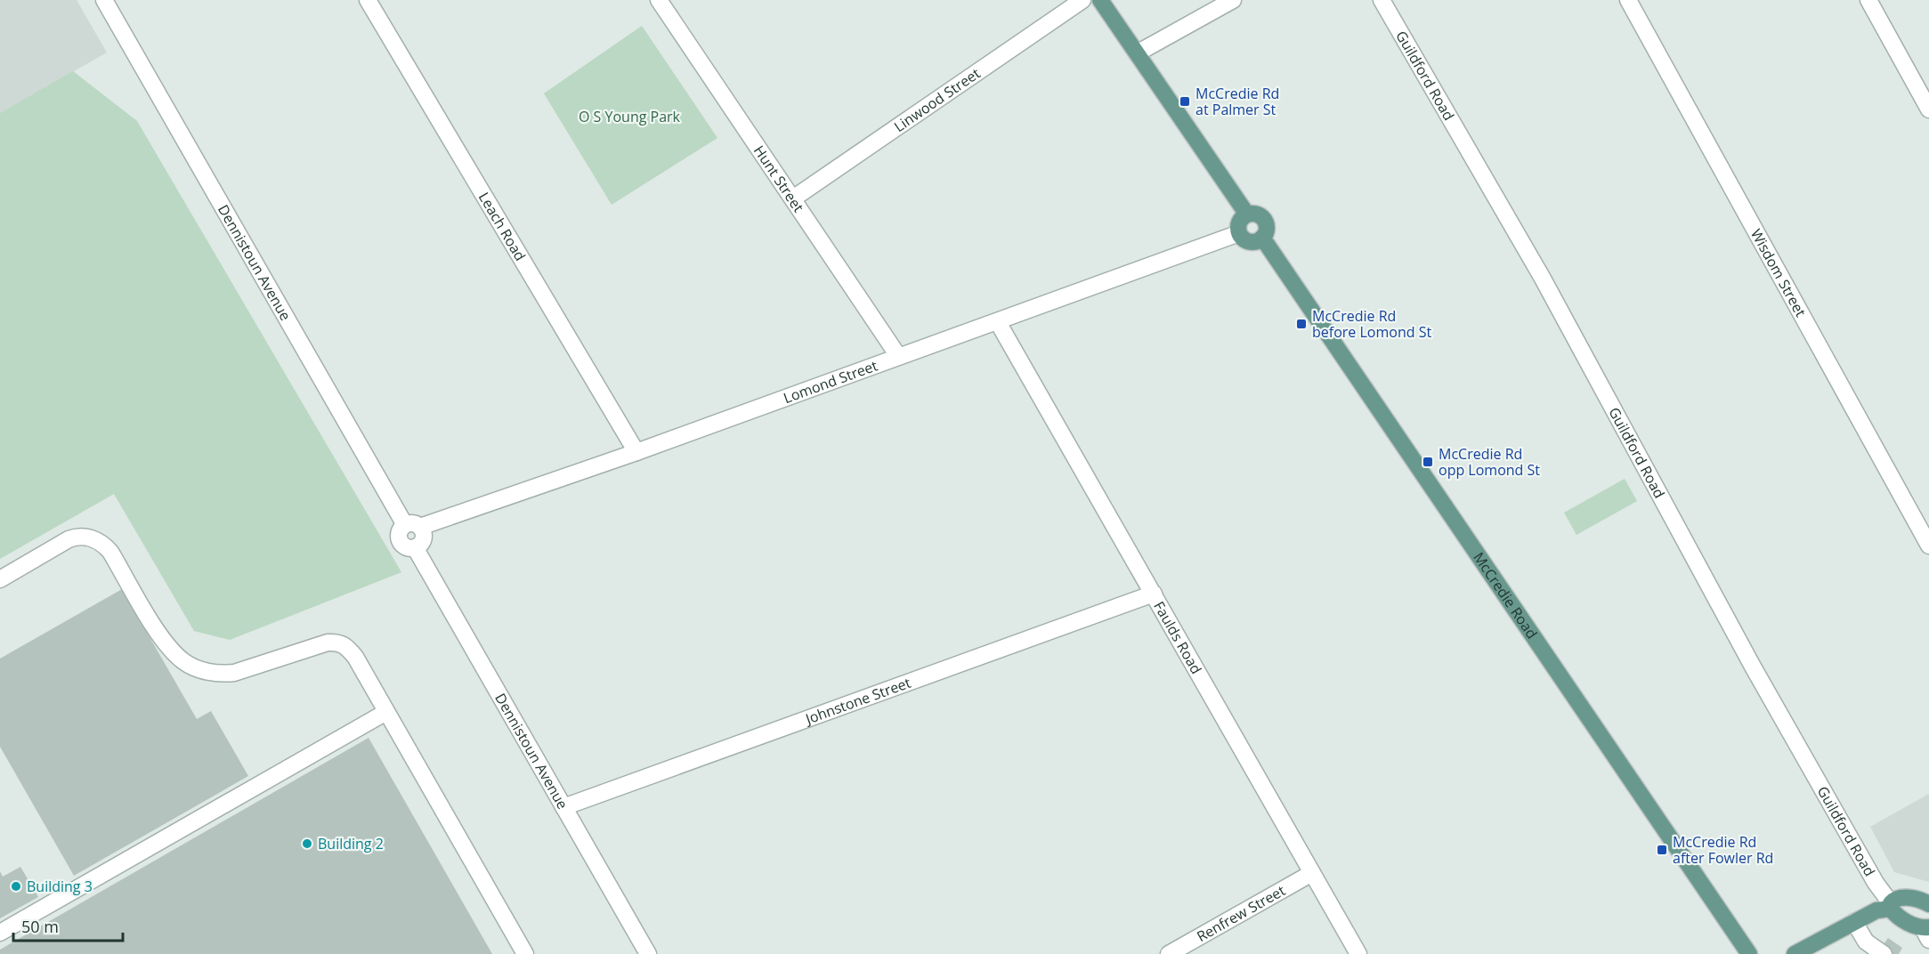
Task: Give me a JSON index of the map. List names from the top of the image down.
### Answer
{
  "streets": {
    "main road": ["McCredie Road"],
    "street": [
      "Guildford Road",
      "Linwood Street",
      "Hunt Street",
      "Leach Road",
      "Dennistoun Avenue",
      "Wisdom Street",
      "Lomond Street",
      "Faulds Road",
      "Johnstone Street",
      "Renfrew Street"
    ]
  },
  "crossings": [
    ["Linwood Street", "Hunt Street"],
    ["Hunt Street", "Lomond Street"],
    ["Leach Road", "Lomond Street"],
    ["Dennistoun Avenue", "Lomond Street"],
    ["Dennistoun Avenue", "Johnstone Street"],
    ["Lomond Street", "McCredie Road"],
    ["Lomond Street", "Faulds Road"],
    ["Faulds Road", "Johnstone Street"],
    ["Faulds Road", "Renfrew Street"]
  ],
  "parks": ["O S Young Park"],
  "places": {
    "transit": [
      "McCredie Rd at Palmer St",
      "McCredie Rd before Lomond St",
      "McCredie Rd opp Lomond St",
      "McCredie Rd after Fowler Rd"
    ],
    "other": ["Building 2", "Building 3"]
  },
  "scale_bar": "50 m"
}
